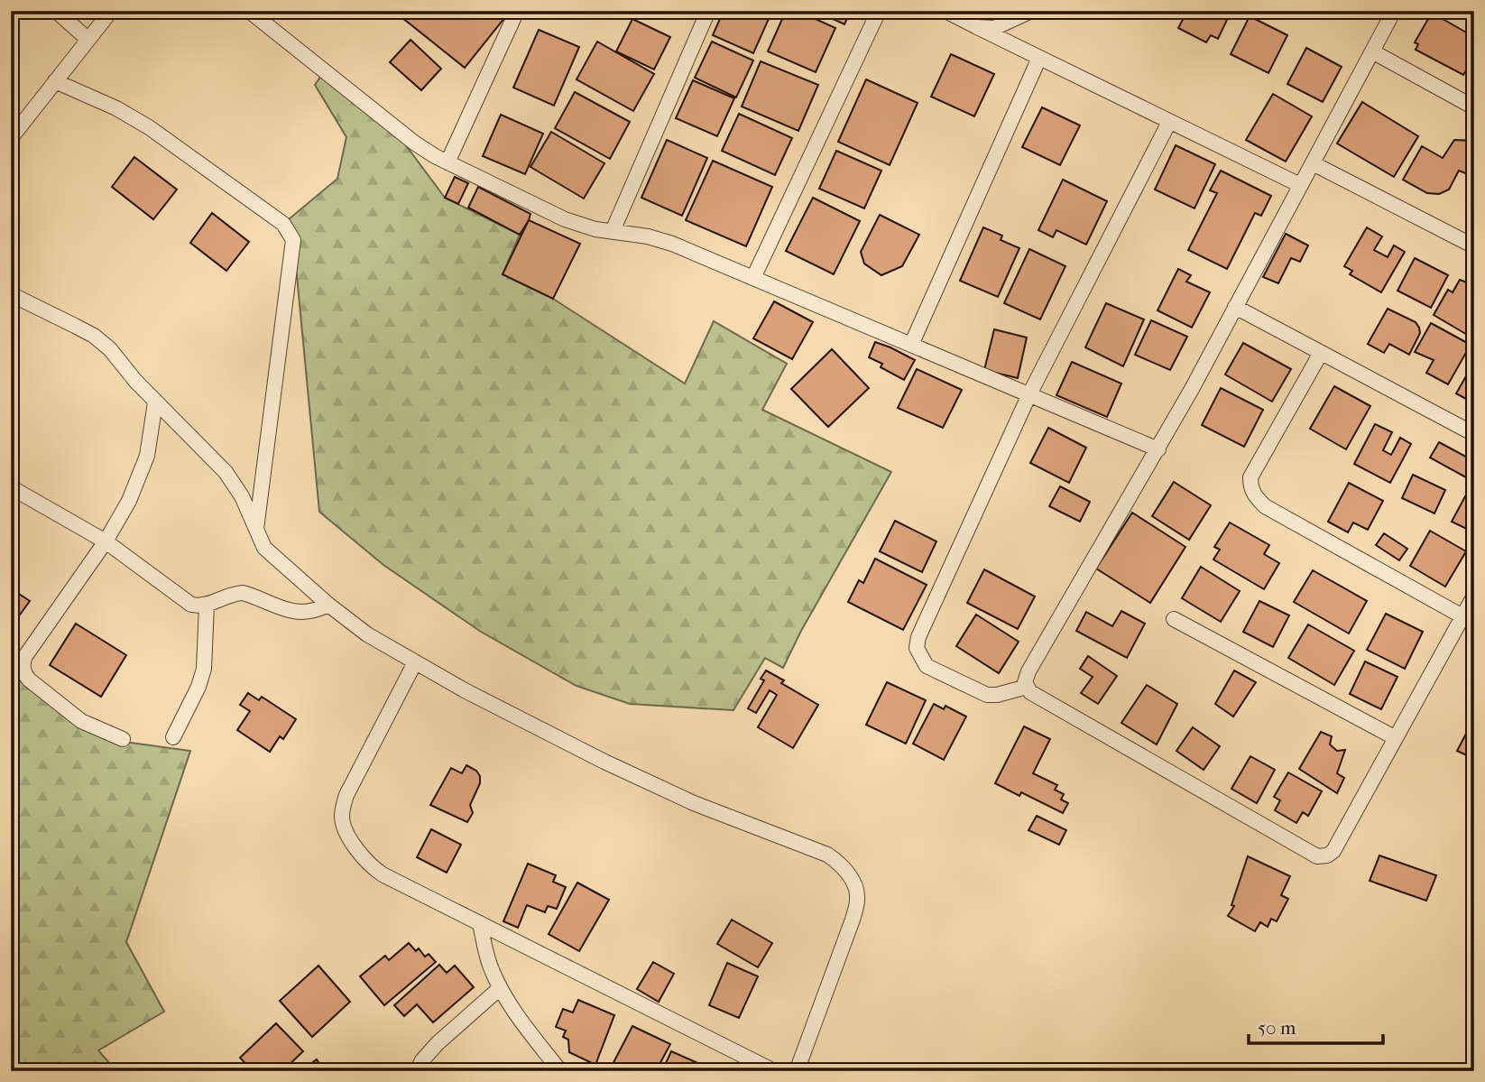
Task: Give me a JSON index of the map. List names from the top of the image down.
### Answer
{
  "scale_bar": "50 m"
}
